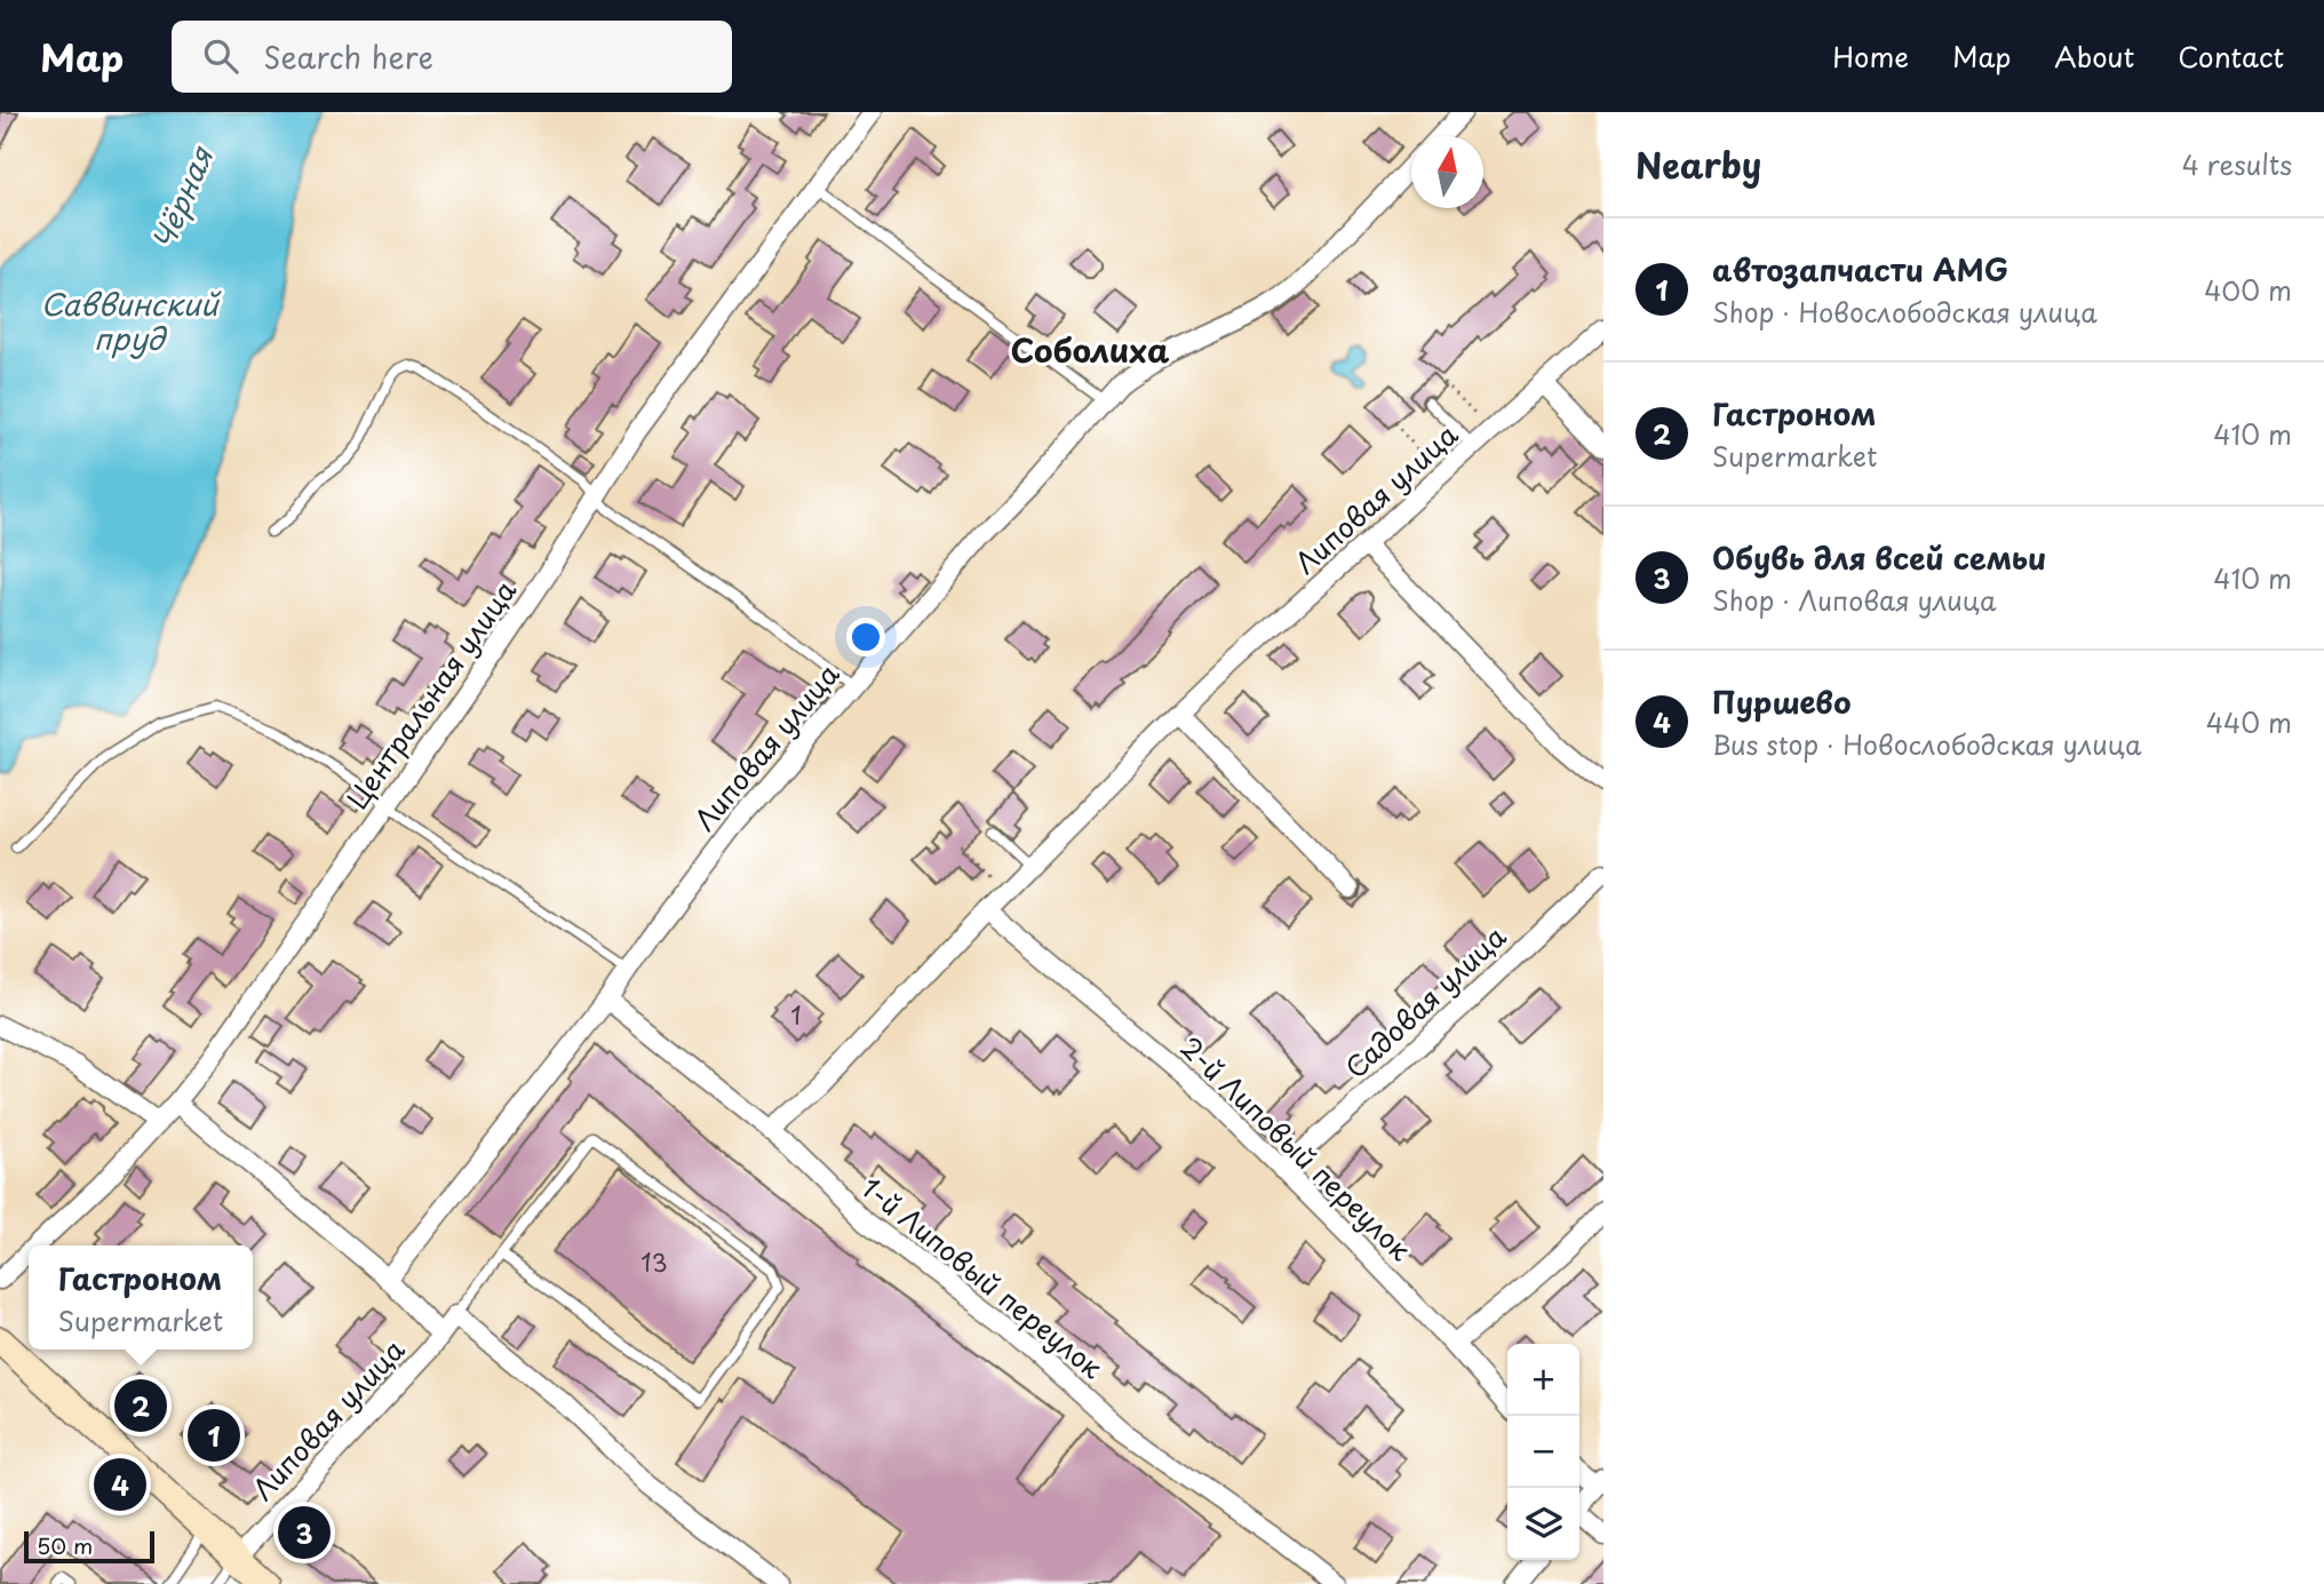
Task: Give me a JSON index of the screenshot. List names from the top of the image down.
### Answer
{
  "streets": {
    "street": [
      "Липовая улица",
      "Центральная улица",
      "Садовая улица",
      "2-й Липовый переулок",
      "1-й Липовый переулок"
    ]
  },
  "crossings": [
    ["Липовая улица", "2-й Липовый переулок"],
    ["Липовая улица", "1-й Липовый переулок"],
    ["Садовая улица", "2-й Липовый переулок"]
  ],
  "districts": ["Соболиха"],
  "water": ["Чёрная", "Саввинский пруд"],
  "house_numbers": ["1", "13"],
  "scale_bar": "50 m",
  "north": "top",
  "page": {
    "header": "Map",
    "search": "Search here",
    "nav": [
      "Home",
      "Map",
      "About",
      "Contact"
    ],
    "heading": ["Nearby", "4 results"],
    "list": [
      {
        "mark": "1",
        "name": "автозапчасти AMG",
        "note": "Shop · Новослободская улица",
        "value": "400 m"
      },
      {
        "mark": "2",
        "name": "Гастроном",
        "note": "Supermarket",
        "value": "410 m"
      },
      {
        "mark": "3",
        "name": "Обувь для всей семьи",
        "note": "Shop · Липовая улица",
        "value": "410 m"
      },
      {
        "mark": "4",
        "name": "Пуршево",
        "note": "Bus stop · Новослободская улица",
        "value": "440 m"
      }
    ],
    "popup": ["Гастроном", "Supermarket"],
    "map_buttons": ["+", "−"],
    "pins": [
      "2",
      "1",
      "4",
      "3"
    ],
    "scale": "50 m"
  }
}
